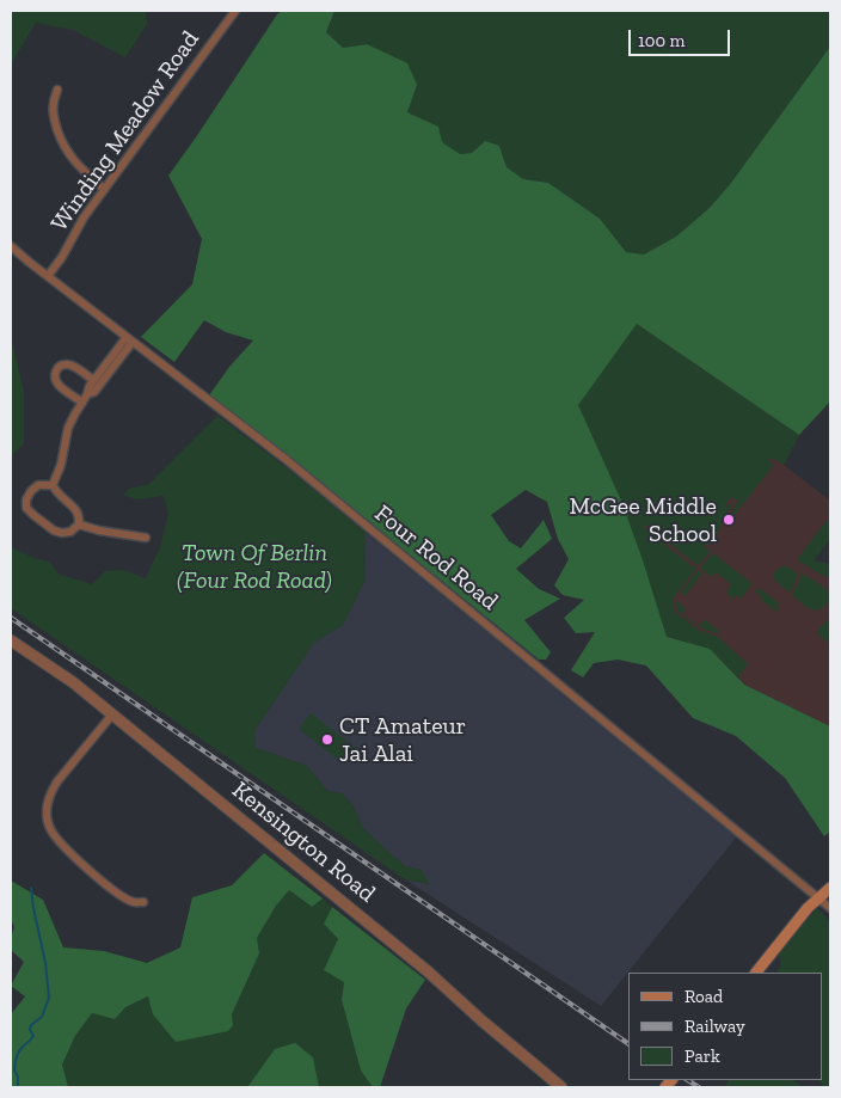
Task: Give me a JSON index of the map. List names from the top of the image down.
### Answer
{
  "streets": {
    "street": ["Winding Meadow Road", "Four Rod Road", "Kensington Road"]
  },
  "crossings": [
    ["Winding Meadow Road", "Four Rod Road"]
  ],
  "parks": ["Town Of Berlin (Four Rod Road)"],
  "places": ["McGee Middle School", "CT Amateur Jai Alai"],
  "legend": ["Road", "Railway", "Park"],
  "scale_bar": "100 m"
}
